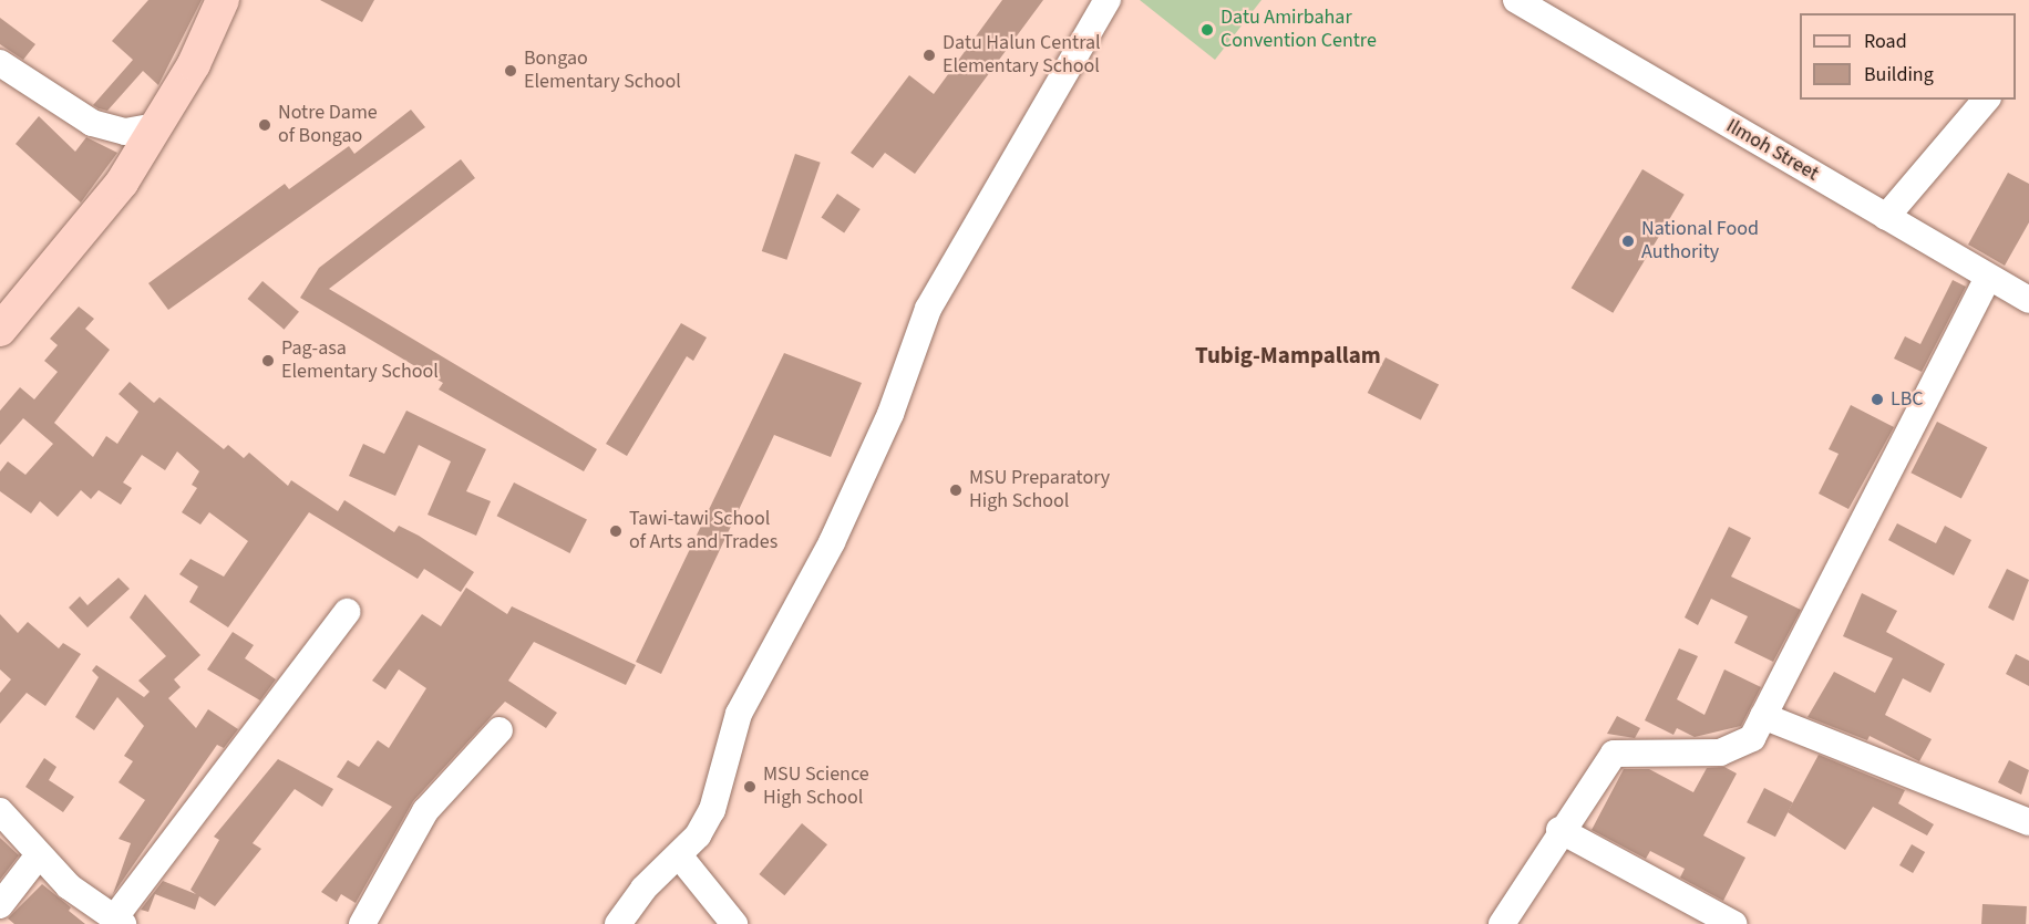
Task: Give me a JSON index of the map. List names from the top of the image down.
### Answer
{
  "streets": {
    "street": ["Ilmoh Street"]
  },
  "districts": ["Tubig-Mampallam"],
  "places": [
    "Datu Amirbahar Convention Centre",
    "Datu Halun Central Elementary School",
    "Bongao Elementary School",
    "Notre Dame of Bongao",
    "National Food Authority",
    "Pag-asa Elementary School",
    "LBC",
    "MSU Preparatory High School",
    "Tawi-tawi School of Arts and Trades",
    "MSU Science High School"
  ],
  "legend": ["Road", "Building"]
}
